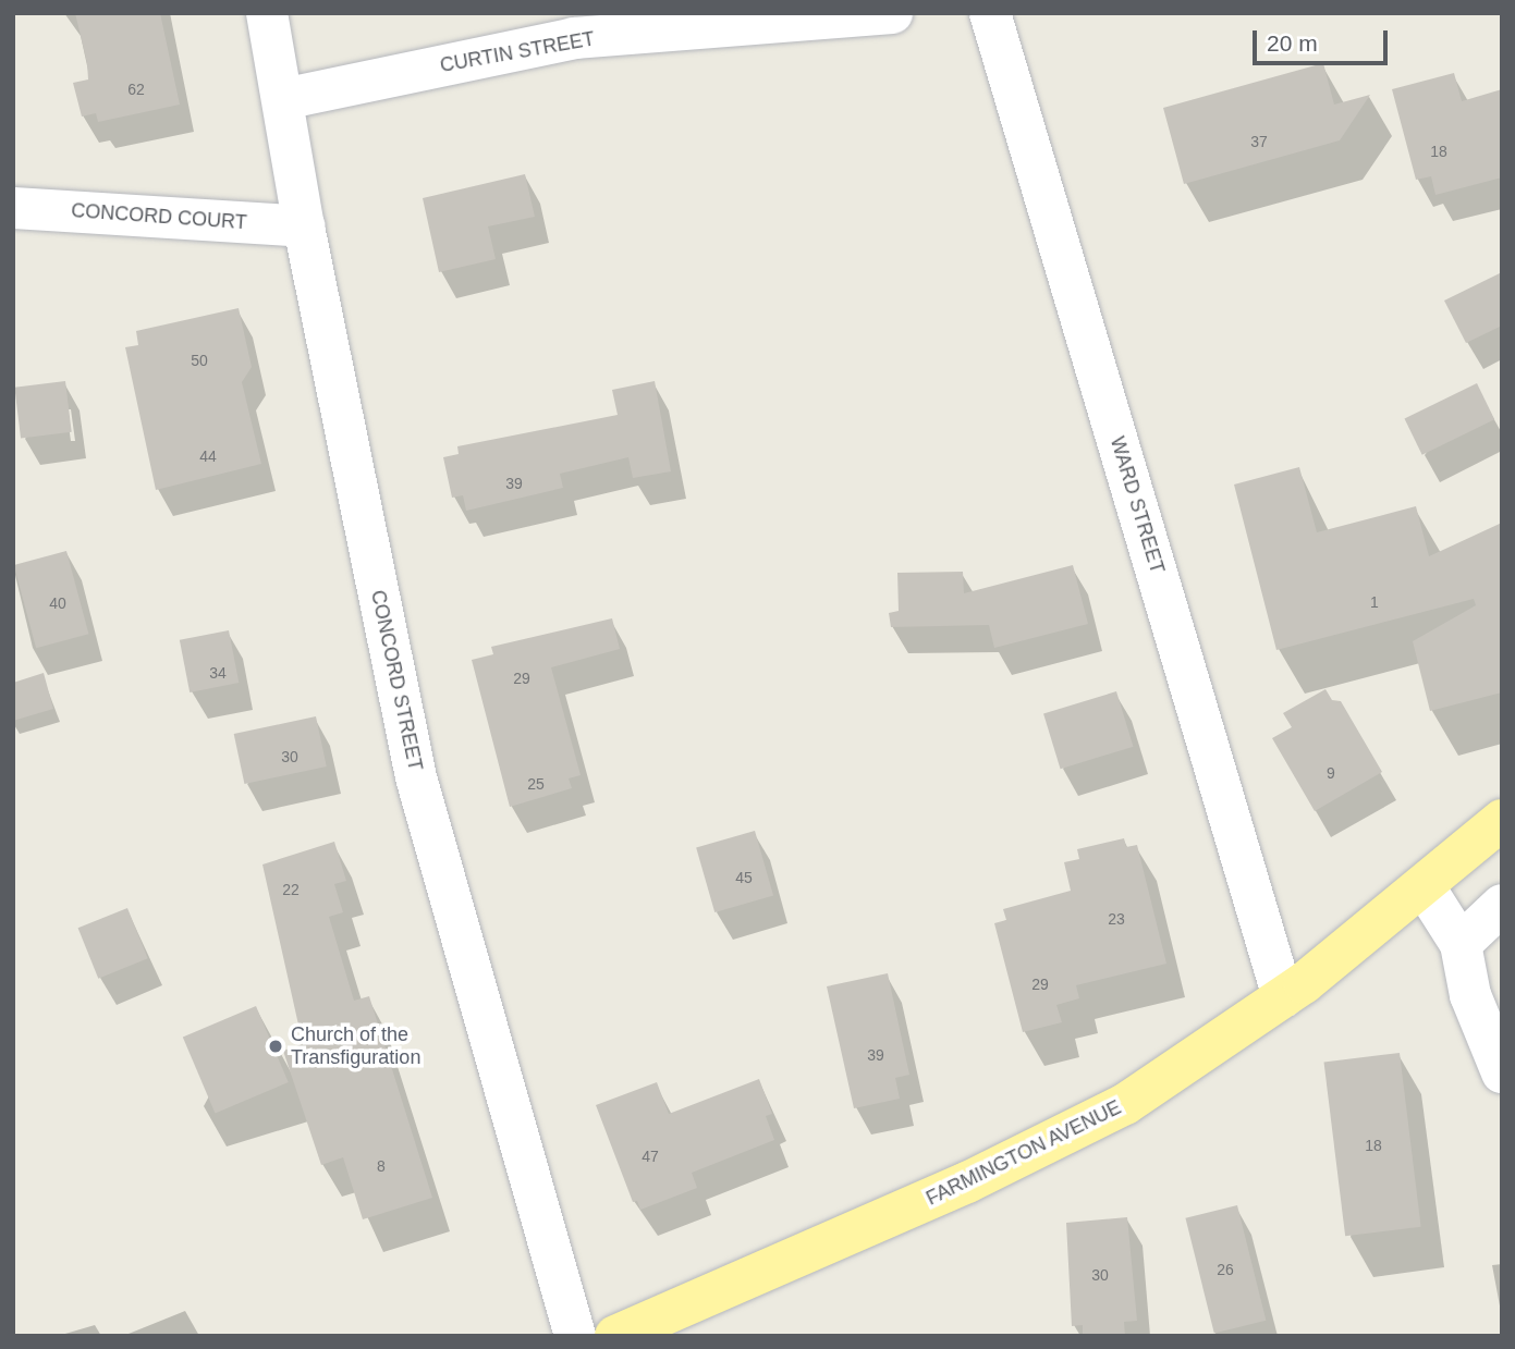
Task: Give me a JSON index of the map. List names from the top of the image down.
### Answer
{
  "streets": {
    "main road": ["FARMINGTON AVENUE"],
    "street": [
      "CURTIN STREET",
      "CONCORD COURT",
      "WARD STREET",
      "CONCORD STREET"
    ]
  },
  "crossings": [
    ["CURTIN STREET", "CONCORD STREET"],
    ["CONCORD COURT", "CONCORD STREET"],
    ["WARD STREET", "FARMINGTON AVENUE"]
  ],
  "places": ["Church of the Transfiguration"],
  "house_numbers": [
    "62",
    "37",
    "18",
    "50",
    "44",
    "39",
    "1",
    "40",
    "34",
    "29",
    "30",
    "9",
    "25",
    "45",
    "22",
    "23",
    "29",
    "39",
    "18",
    "47",
    "8",
    "26",
    "30"
  ],
  "scale_bar": "20 m"
}
